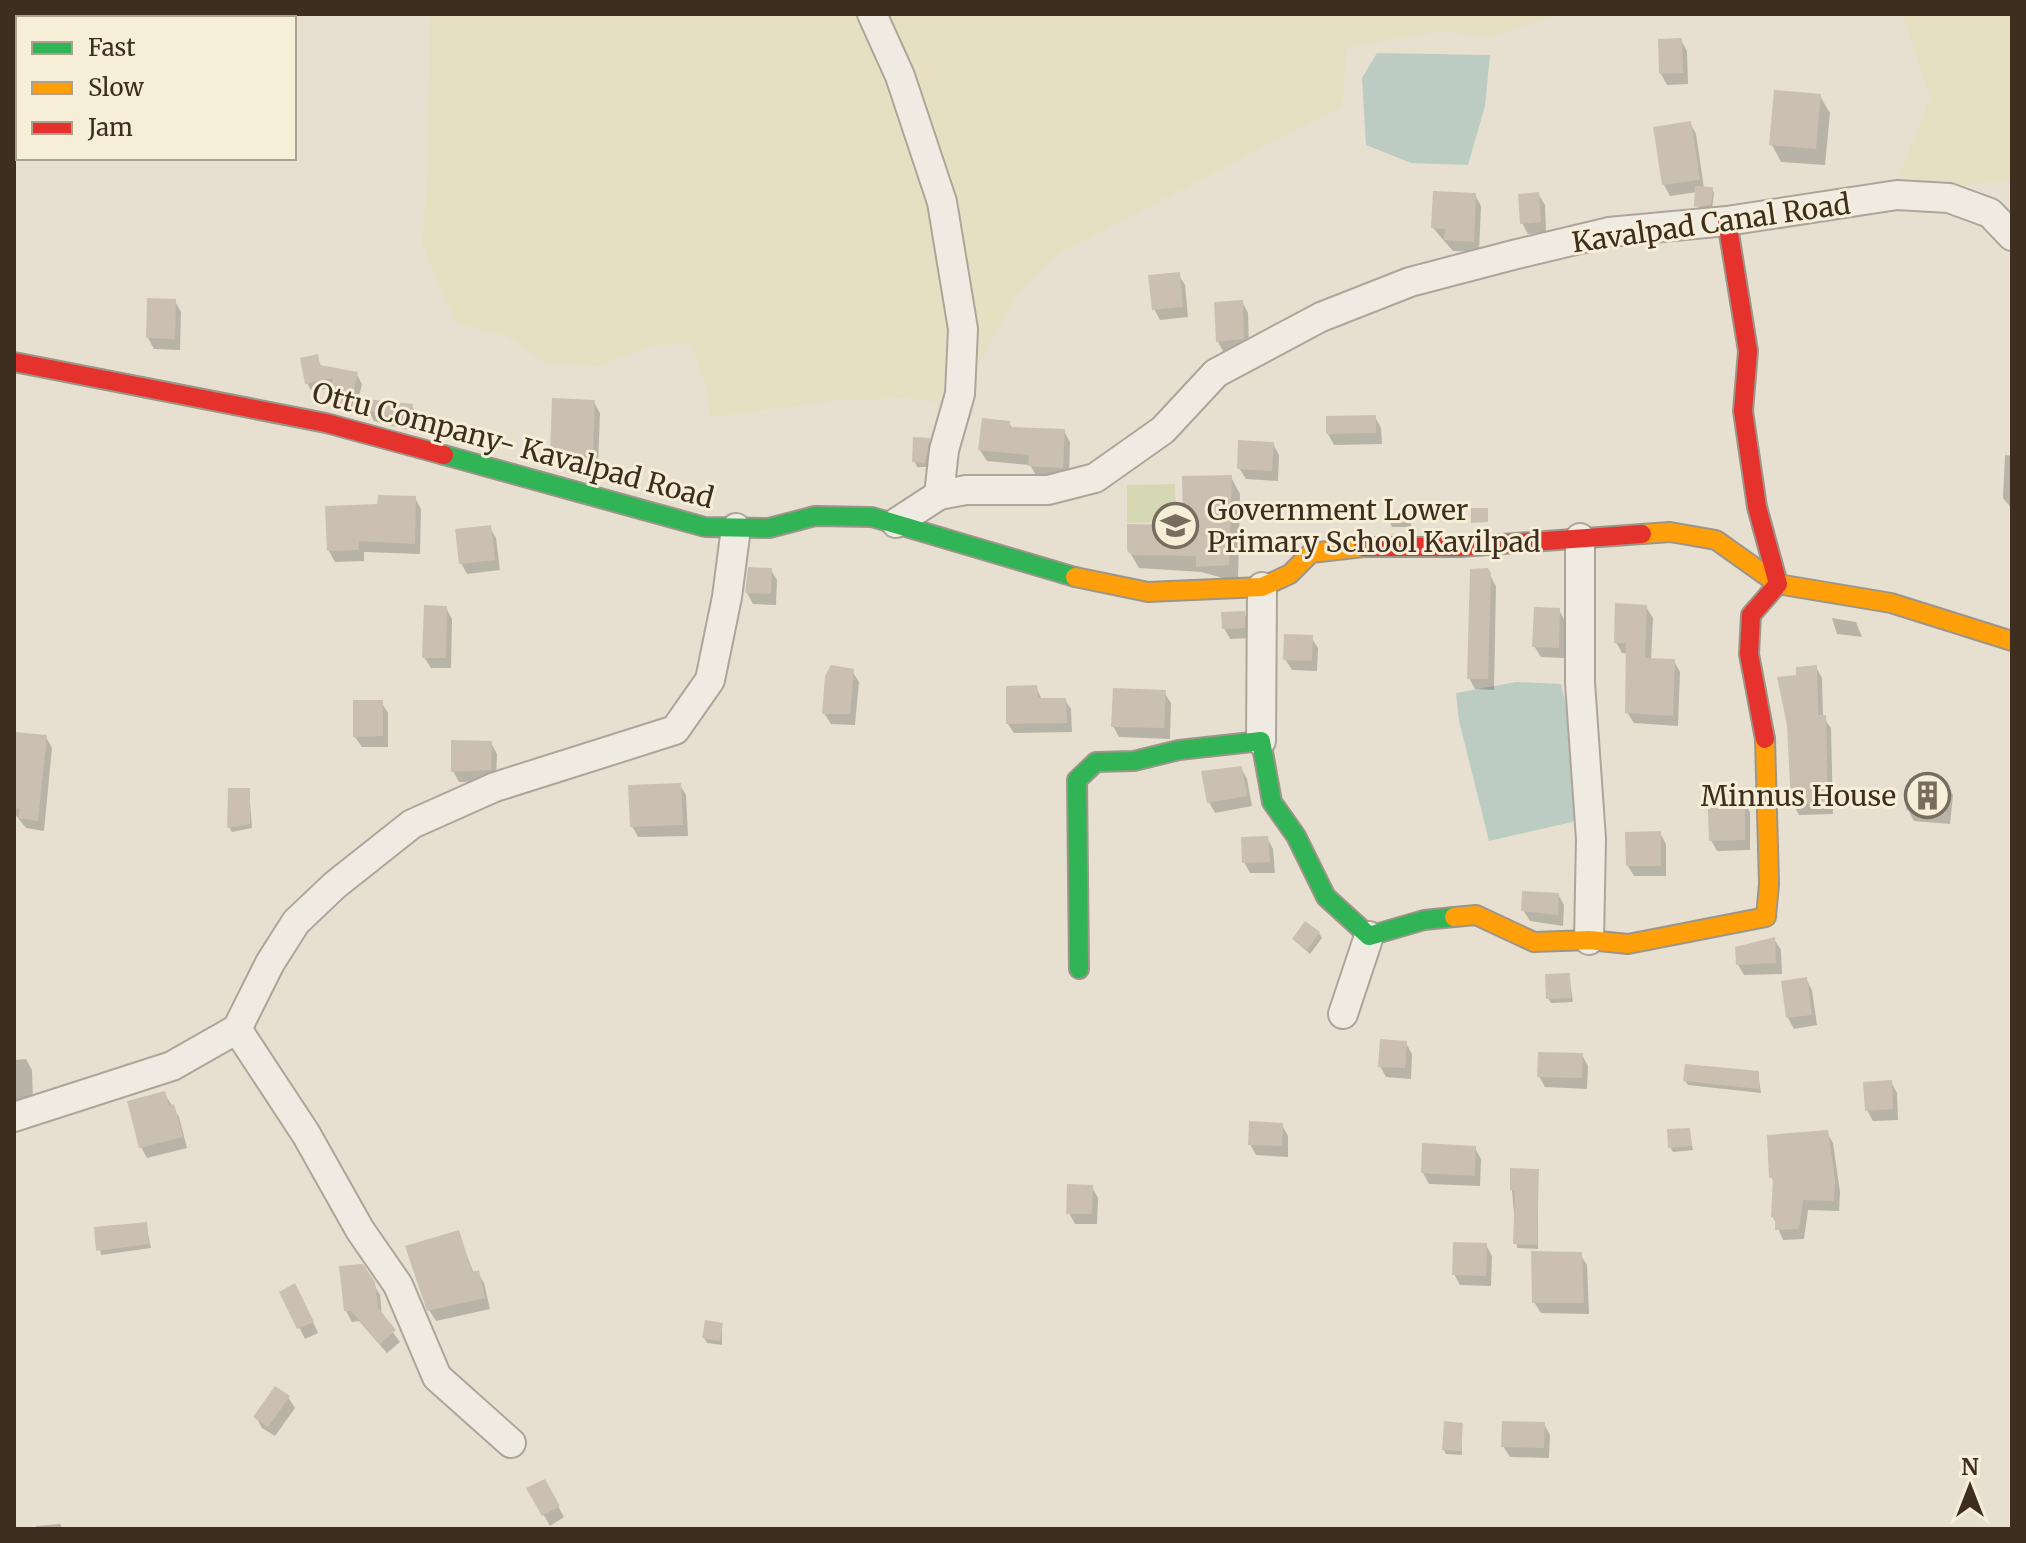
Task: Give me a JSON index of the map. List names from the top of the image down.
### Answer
{
  "streets": {
    "street": ["Kavalpad Canal Road", "Ottu Company- Kavalpad Road"]
  },
  "crossings": [
    ["Kavalpad Canal Road", "Ottu Company- Kavalpad Road"]
  ],
  "places": {
    "school or university": ["Government Lower Primary School Kavilpad"],
    "building": ["Minnus House"]
  },
  "legend": ["Fast", "Slow", "Jam"],
  "north": "top"
}
